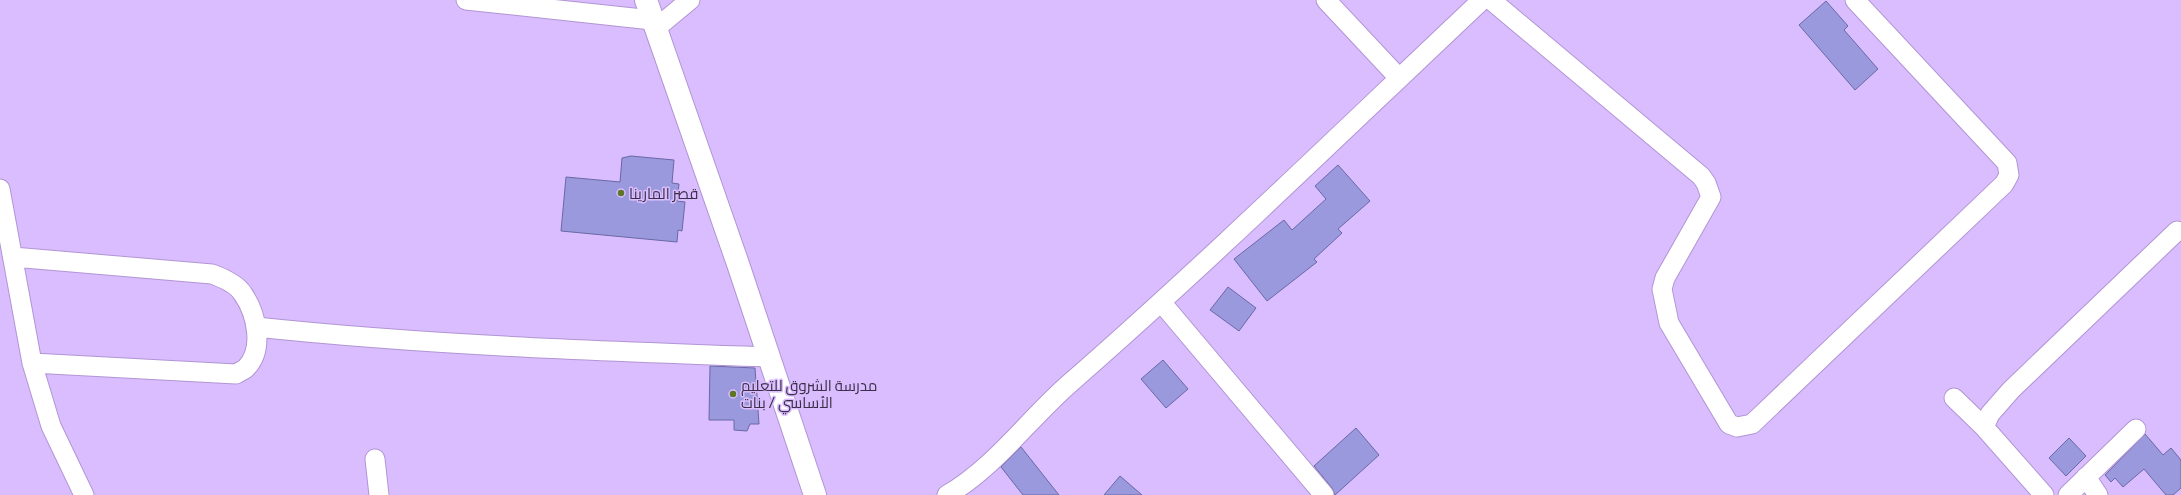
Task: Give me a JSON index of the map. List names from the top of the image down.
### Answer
{
  "places": ["قصر المارينا", "مدرسة الشروق للتعليم الأساسي / بنات"]
}
